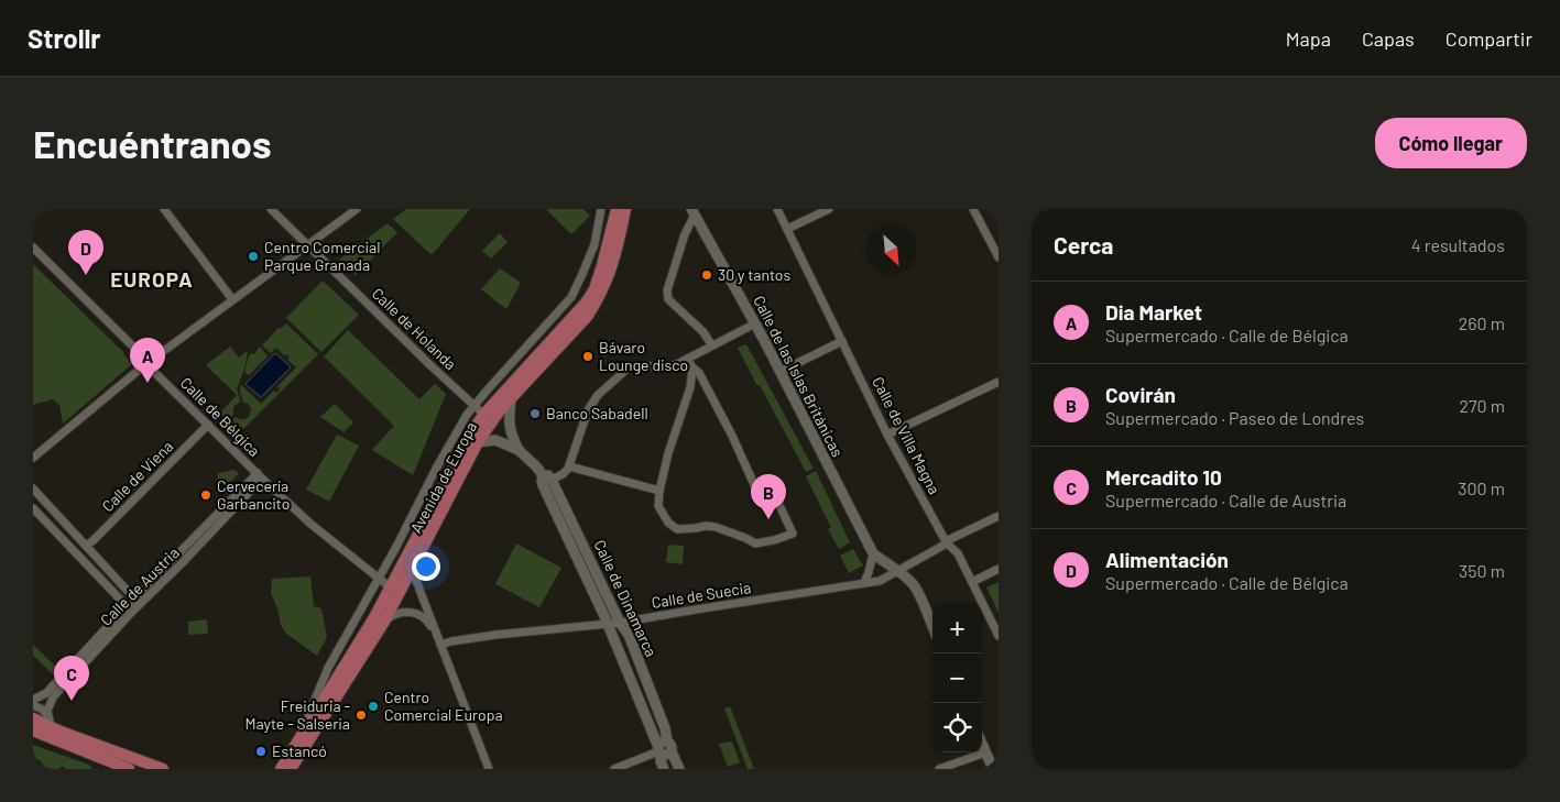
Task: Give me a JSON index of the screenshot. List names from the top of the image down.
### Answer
{
  "streets": {
    "main road": ["Avenida de Europa"],
    "street": [
      "Calle de Holanda",
      "Calle de las Islas Británicas",
      "Calle de Bélgica",
      "Calle de Villa Magna",
      "Calle de Viena",
      "Calle de Austria",
      "Calle de Suecia",
      "Calle de Dinamarca"
    ]
  },
  "crossings": [
    ["Calle de Holanda", "Avenida de Europa"],
    ["Calle de las Islas Británicas", "Calle de Suecia"],
    ["Calle de Bélgica", "Calle de Viena"],
    ["Calle de Bélgica", "Avenida de Europa"],
    ["Calle de Bélgica", "Calle de Austria"],
    ["Calle de Villa Magna", "Calle de Suecia"],
    ["Avenida de Europa", "Calle de Dinamarca"],
    ["Calle de Suecia", "Calle de Dinamarca"]
  ],
  "districts": ["EUROPA"],
  "places": [
    "Centro Comercial Parque Granada",
    "30 y tantos",
    "Bávaro Lounge disco",
    "Banco Sabadell",
    "Cervecería Garbancito",
    "Centro Comercial Europa",
    "Freiduria - Mayte - Salseria",
    "Estancó"
  ],
  "north": "bottom right",
  "page": {
    "header": "Strollr",
    "nav": ["Mapa", "Capas", "Compartir"],
    "buttons": "Cómo llegar",
    "title": "Encuéntranos",
    "heading": ["Cerca", "4 resultados"],
    "pins": [
      "D",
      "A",
      "B",
      "C"
    ],
    "list": [
      {
        "mark": "A",
        "name": "Dia Market",
        "note": "Supermercado · Calle de Bélgica",
        "value": "260 m"
      },
      {
        "mark": "B",
        "name": "Covirán",
        "note": "Supermercado · Paseo de Londres",
        "value": "270 m"
      },
      {
        "mark": "C",
        "name": "Mercadito 10",
        "note": "Supermercado · Calle de Austria",
        "value": "300 m"
      },
      {
        "mark": "D",
        "name": "Alimentación",
        "note": "Supermercado · Calle de Bélgica",
        "value": "350 m"
      }
    ],
    "map_buttons": ["+", "−"]
  }
}
